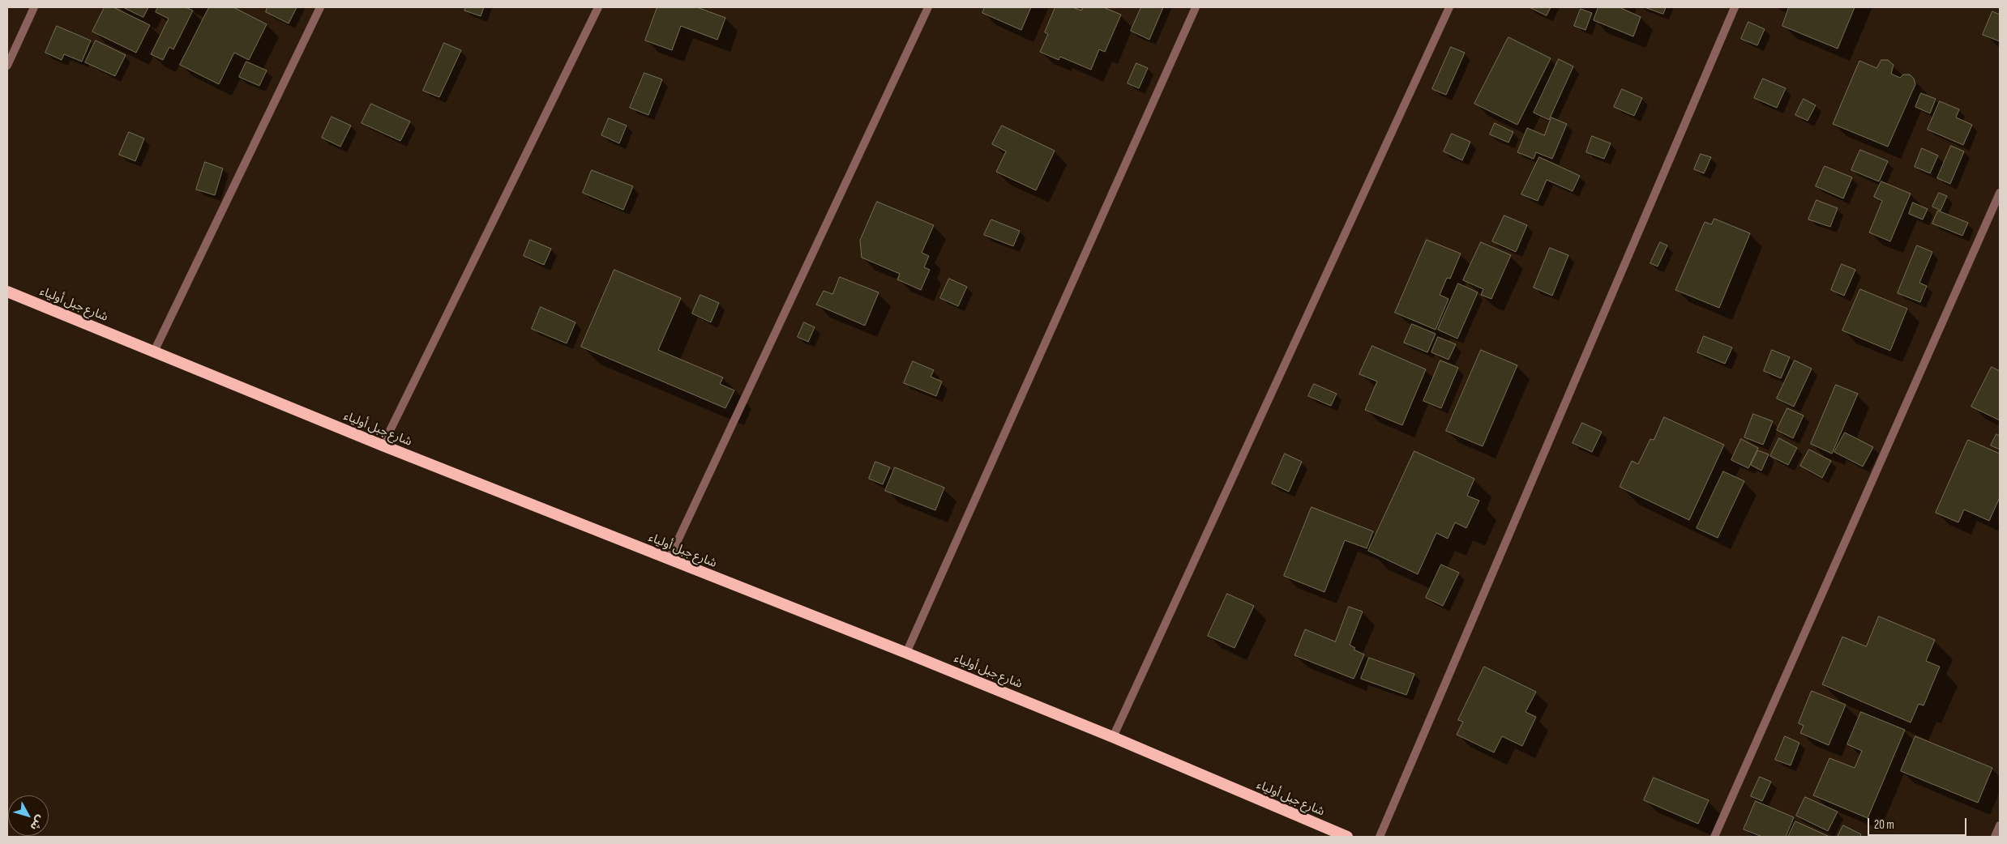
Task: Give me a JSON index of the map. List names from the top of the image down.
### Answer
{
  "streets": {
    "highway": ["شارع جبل أولياء"]
  },
  "scale_bar": "20 m",
  "north": "bottom right"
}
